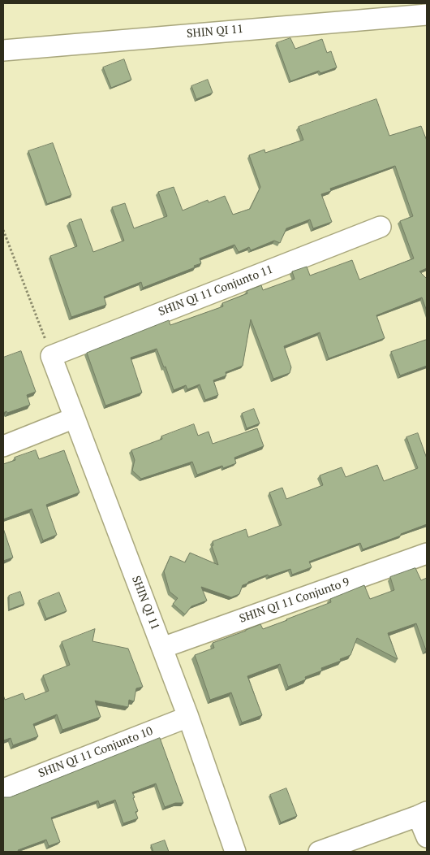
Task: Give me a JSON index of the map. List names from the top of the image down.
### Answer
{
  "streets": {
    "street": [
      "SHIN QI 11",
      "SHIN QI 11 Conjunto 11",
      "SHIN QI 11 Conjunto 9",
      "SHIN QI 11 Conjunto 10"
    ]
  },
  "crossings": [
    ["SHIN QI 11", "SHIN QI 11 Conjunto 11"],
    ["SHIN QI 11", "SHIN QI 11 Conjunto 9"],
    ["SHIN QI 11", "SHIN QI 11 Conjunto 10"]
  ]
}
